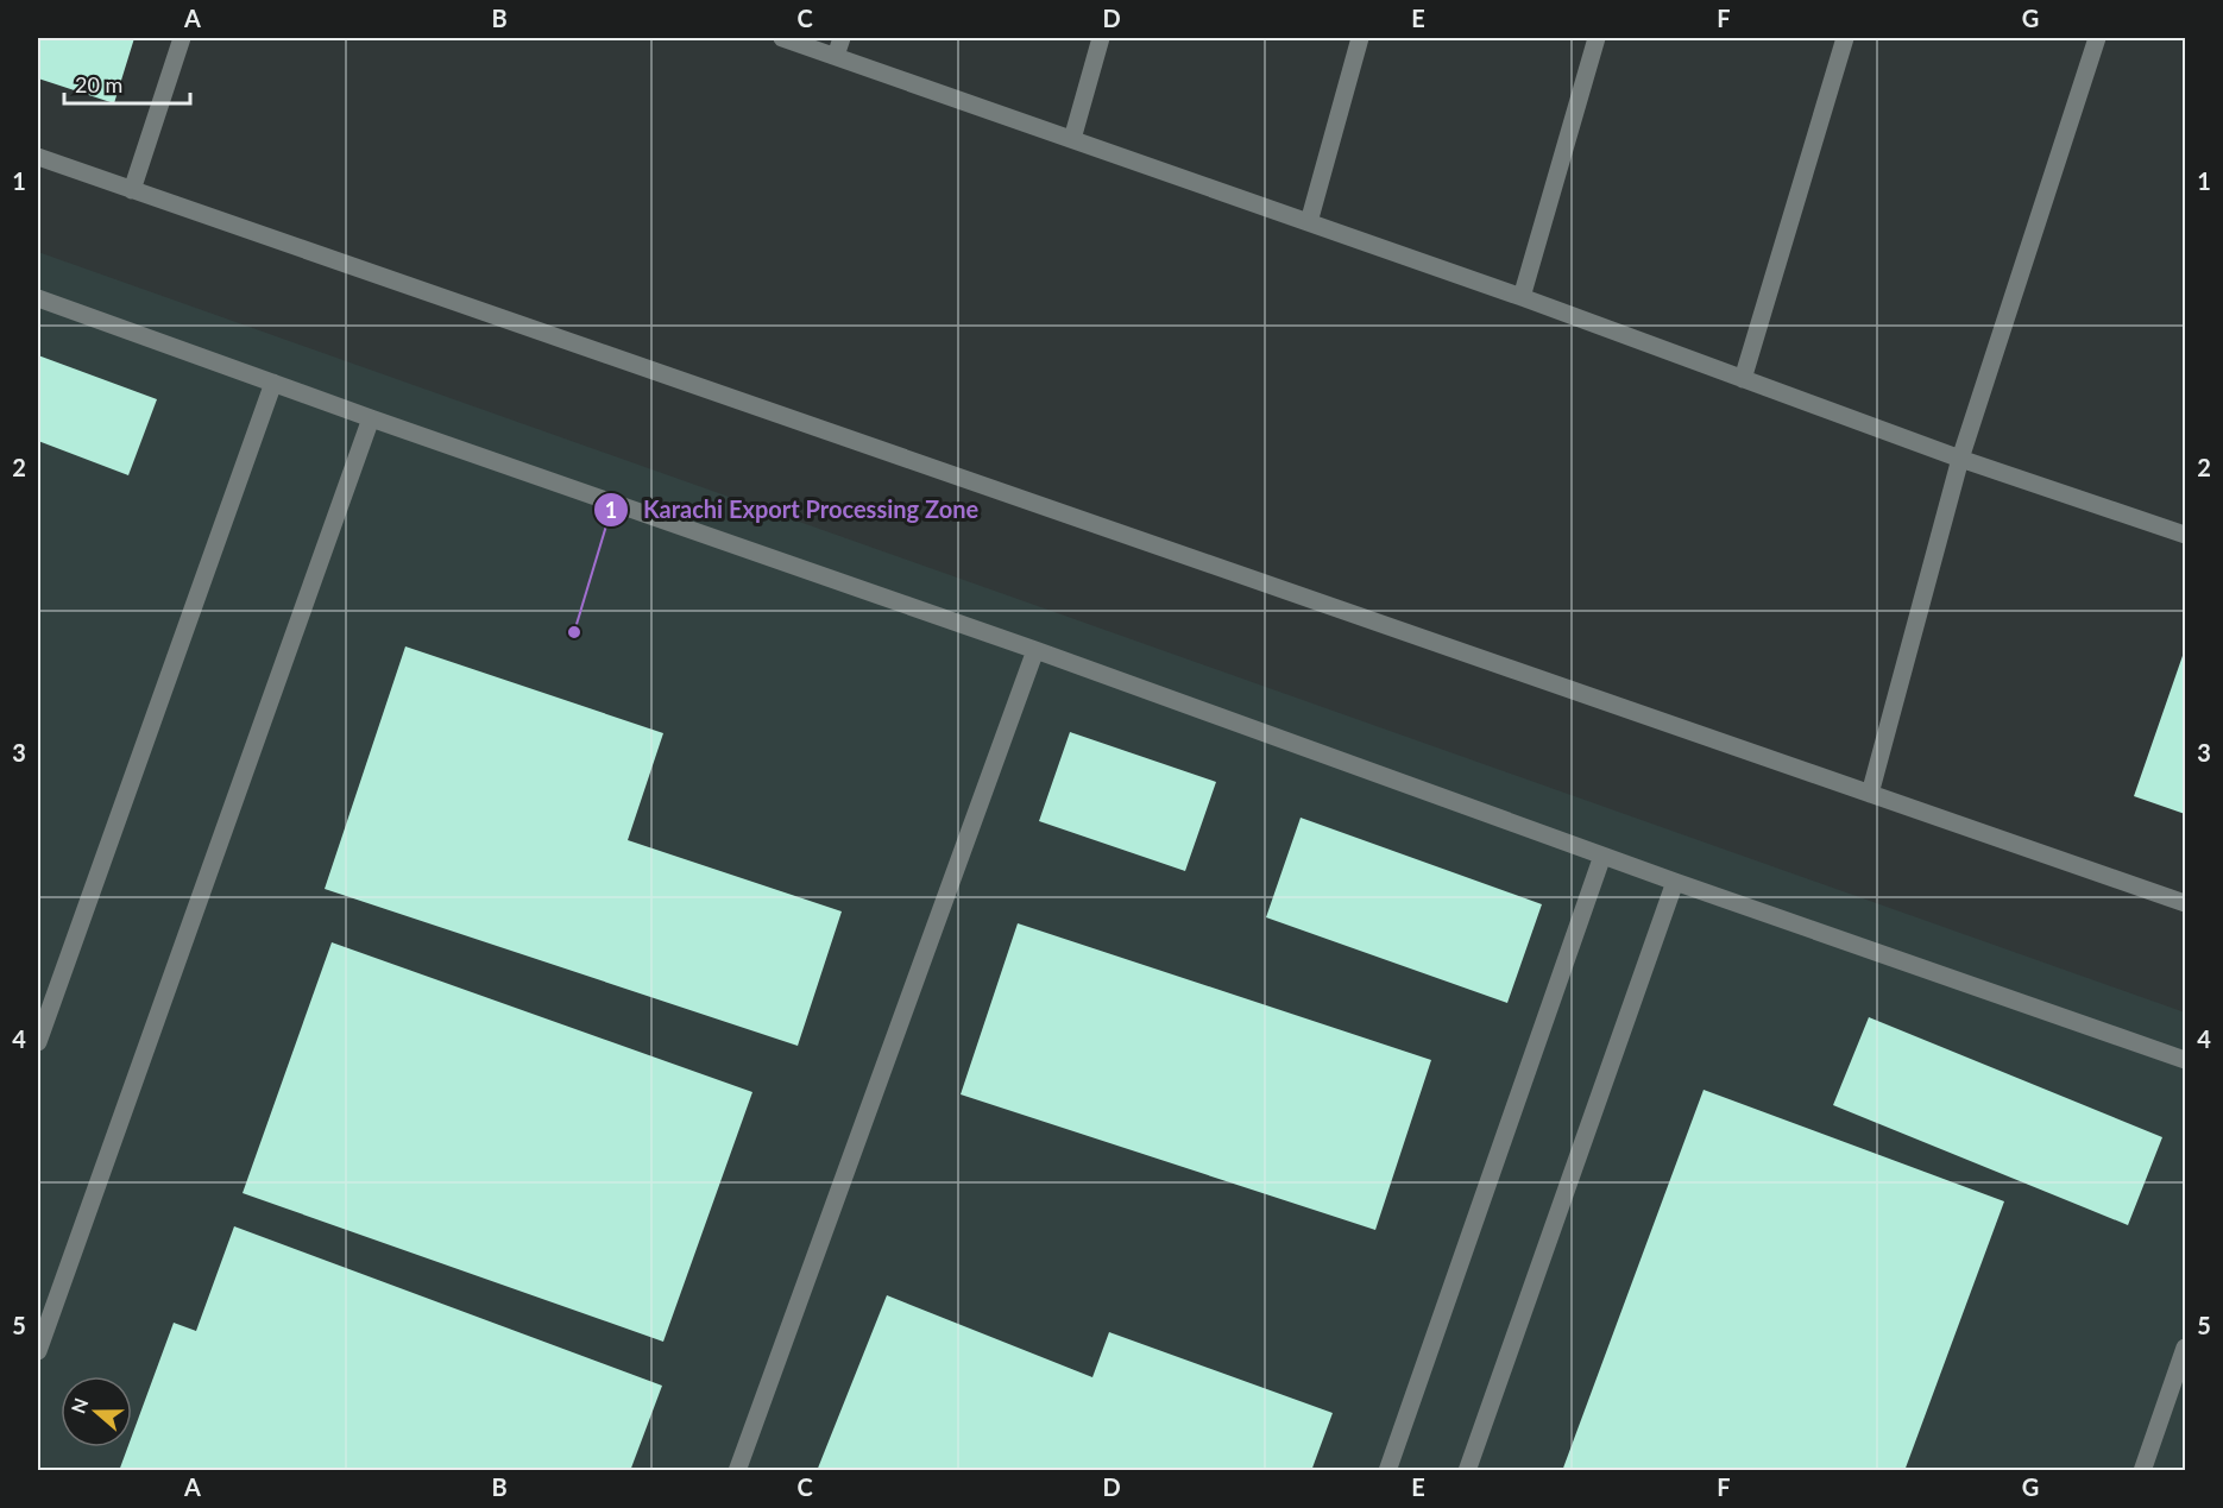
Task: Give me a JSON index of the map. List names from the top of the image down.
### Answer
{
  "places": ["Karachi Export Processing Zone"],
  "scale_bar": "20 m",
  "north": "left",
  "grid": {
    "columns": [
      "A",
      "B",
      "C",
      "D",
      "E",
      "F",
      "G"
    ],
    "rows": [
      "1",
      "2",
      "3",
      "4",
      "5"
    ]
  }
}
